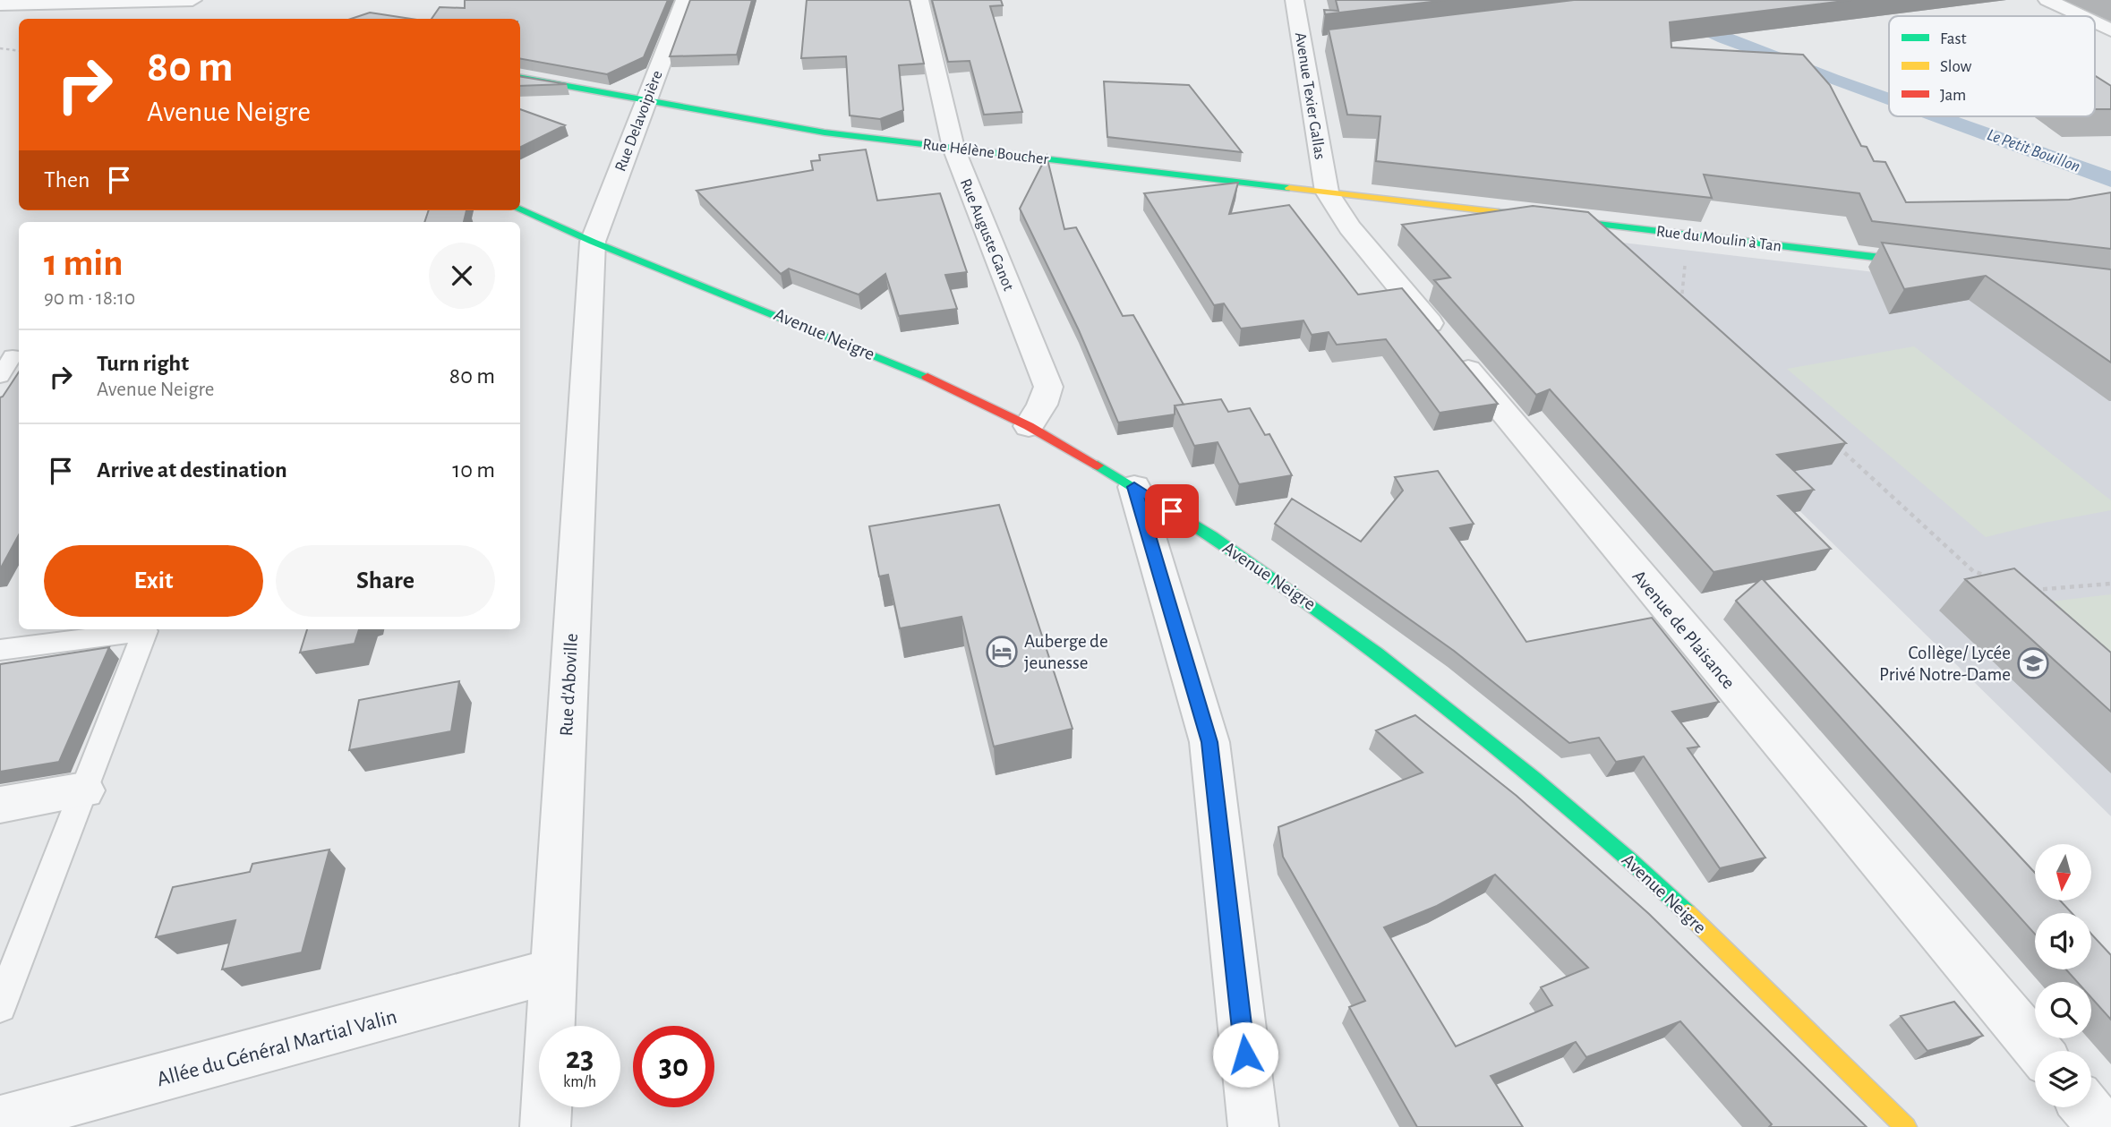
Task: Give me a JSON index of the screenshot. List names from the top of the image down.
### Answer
{
  "streets": {
    "street": [
      "Avenue Texier Gallas",
      "Rue Delavoipière",
      "Rue Hélène Boucher",
      "Rue Auguste Ganot",
      "Rue du Moulin à Tan",
      "Avenue Neigre",
      "Avenue de Plaisance",
      "Rue d'Aboville",
      "Allée du Général Martial Valin"
    ]
  },
  "crossings": [
    ["Avenue Texier Gallas", "Rue Hélène Boucher"],
    ["Avenue Texier Gallas", "Rue du Moulin à Tan"],
    ["Avenue Texier Gallas", "Avenue de Plaisance"],
    ["Rue Delavoipière", "Rue Hélène Boucher"],
    ["Rue Delavoipière", "Avenue Neigre"],
    ["Rue Delavoipière", "Rue d'Aboville"],
    ["Rue Hélène Boucher", "Rue Auguste Ganot"],
    ["Rue Hélène Boucher", "Rue du Moulin à Tan"],
    ["Rue Hélène Boucher", "Avenue de Plaisance"],
    ["Rue Auguste Ganot", "Avenue Neigre"],
    ["Rue du Moulin à Tan", "Avenue de Plaisance"],
    ["Avenue Neigre", "Rue d'Aboville"],
    ["Rue d'Aboville", "Allée du Général Martial Valin"]
  ],
  "water": ["Le Petit Bouillon"],
  "places": {
    "hotel": ["Auberge de jeunesse"],
    "school or university": ["Collège/ Lycée Privé Notre-Dame"]
  },
  "legend": ["Fast", "Slow", "Jam"],
  "north": "bottom",
  "page": {
    "turn": ["80 m", "Avenue Neigre"],
    "then": "Then",
    "heading": ["1 min", "90 m · 18:10"],
    "list": [
      {
        "name": "Turn right",
        "note": "Avenue Neigre",
        "value": "80 m"
      },
      {
        "name": "Arrive at destination",
        "value": "10 m"
      }
    ],
    "buttons": ["Exit", "Share"],
    "speed": "23 km/h",
    "limit": "30"
  }
}
